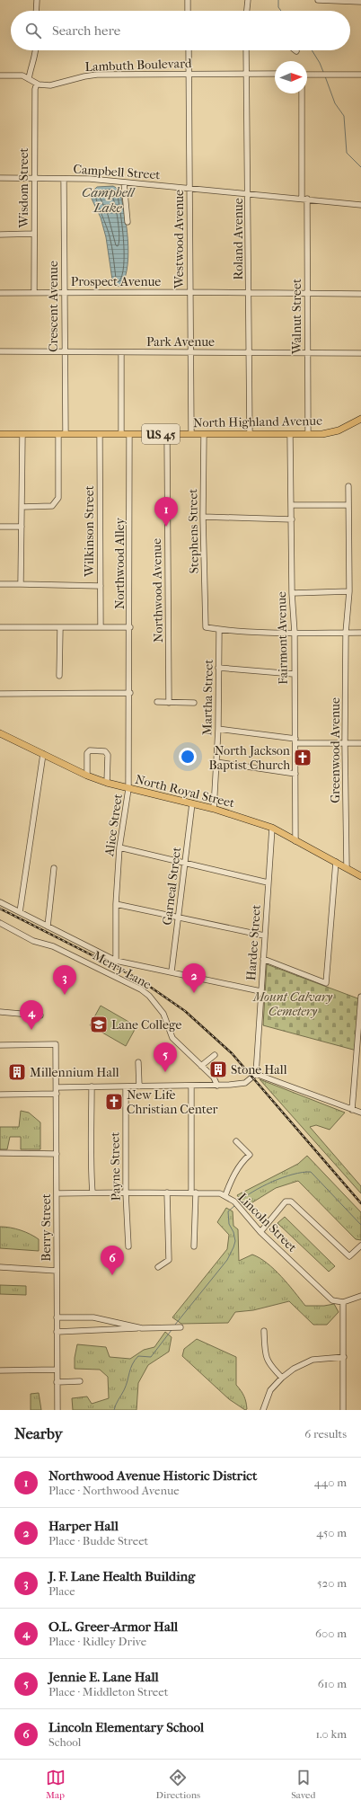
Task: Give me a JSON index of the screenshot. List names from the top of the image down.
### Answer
{
  "streets": {
    "main road": ["North Highland Avenue", "US 45", "North Royal Street"],
    "street": [
      "Lambuth Boulevard",
      "Campbell Street",
      "Wisdom Street",
      "Westwood Avenue",
      "Roland Avenue",
      "Prospect Avenue",
      "Crescent Avenue",
      "Walnut Street",
      "Park Avenue",
      "Wilkinson Street",
      "Stephens Street",
      "Northwood Alley",
      "Northwood Avenue",
      "Fairmont Avenue",
      "Martha Street",
      "Greenwood Avenue",
      "Alice Street",
      "Garneal Street",
      "Hardee Street",
      "Merry Lane",
      "Payne Street",
      "Lincoln Street",
      "Berry Street"
    ]
  },
  "crossings": [
    ["Lambuth Boulevard", "Wisdom Street"],
    ["Lambuth Boulevard", "Westwood Avenue"],
    ["Lambuth Boulevard", "Roland Avenue"],
    ["Campbell Street", "Wisdom Street"],
    ["Campbell Street", "Westwood Avenue"],
    ["Campbell Street", "Roland Avenue"],
    ["Campbell Street", "Crescent Avenue"],
    ["Campbell Street", "Walnut Street"],
    ["Wisdom Street", "Prospect Avenue"],
    ["Westwood Avenue", "Prospect Avenue"],
    ["Westwood Avenue", "Park Avenue"],
    ["Westwood Avenue", "North Highland Avenue"],
    ["Roland Avenue", "Prospect Avenue"],
    ["Roland Avenue", "Park Avenue"],
    ["Roland Avenue", "North Highland Avenue"],
    ["Prospect Avenue", "Crescent Avenue"],
    ["Prospect Avenue", "Walnut Street"],
    ["Crescent Avenue", "Park Avenue"],
    ["Crescent Avenue", "North Highland Avenue"],
    ["Walnut Street", "Park Avenue"],
    ["Walnut Street", "North Highland Avenue"],
    ["North Highland Avenue", "Wilkinson Street"],
    ["North Highland Avenue", "Stephens Street"],
    ["North Highland Avenue", "Northwood Alley"],
    ["North Highland Avenue", "Northwood Avenue"],
    ["North Highland Avenue", "Fairmont Avenue"],
    ["Stephens Street", "Martha Street"],
    ["Northwood Alley", "Alice Street"],
    ["Fairmont Avenue", "North Royal Street"],
    ["Martha Street", "North Royal Street"],
    ["Greenwood Avenue", "North Royal Street"],
    ["North Royal Street", "Alice Street"],
    ["North Royal Street", "Garneal Street"],
    ["North Royal Street", "Hardee Street"],
    ["Payne Street", "Lincoln Street"],
    ["Lincoln Street", "Berry Street"]
  ],
  "water": ["Campbell Lake"],
  "parks": ["Mount Calvary Cemetery"],
  "places": {
    "church": ["North Jackson Baptist Church", "New Life Christian Center"],
    "school or university": ["Lane College"],
    "building": ["Stone Hall", "Millennium Hall"]
  },
  "north": "right",
  "page": {
    "search": "Search here",
    "pins": [
      "1",
      "2",
      "3",
      "4",
      "5",
      "6"
    ],
    "heading": ["Nearby", "6 results"],
    "list": [
      {
        "mark": "1",
        "name": "Northwood Avenue Historic District",
        "note": "Place · Northwood Avenue",
        "value": "440 m"
      },
      {
        "mark": "2",
        "name": "Harper Hall",
        "note": "Place · Budde Street",
        "value": "450 m"
      },
      {
        "mark": "3",
        "name": "J. F. Lane Health Building",
        "note": "Place",
        "value": "520 m"
      },
      {
        "mark": "4",
        "name": "O.L. Greer-Armor Hall",
        "note": "Place · Ridley Drive",
        "value": "600 m"
      },
      {
        "mark": "5",
        "name": "Jennie E. Lane Hall",
        "note": "Place · Middleton Street",
        "value": "610 m"
      },
      {
        "mark": "6",
        "name": "Lincoln Elementary School",
        "note": "School",
        "value": "1.0 km"
      }
    ],
    "nav": ["Map", "Directions", "Saved"]
  }
}
